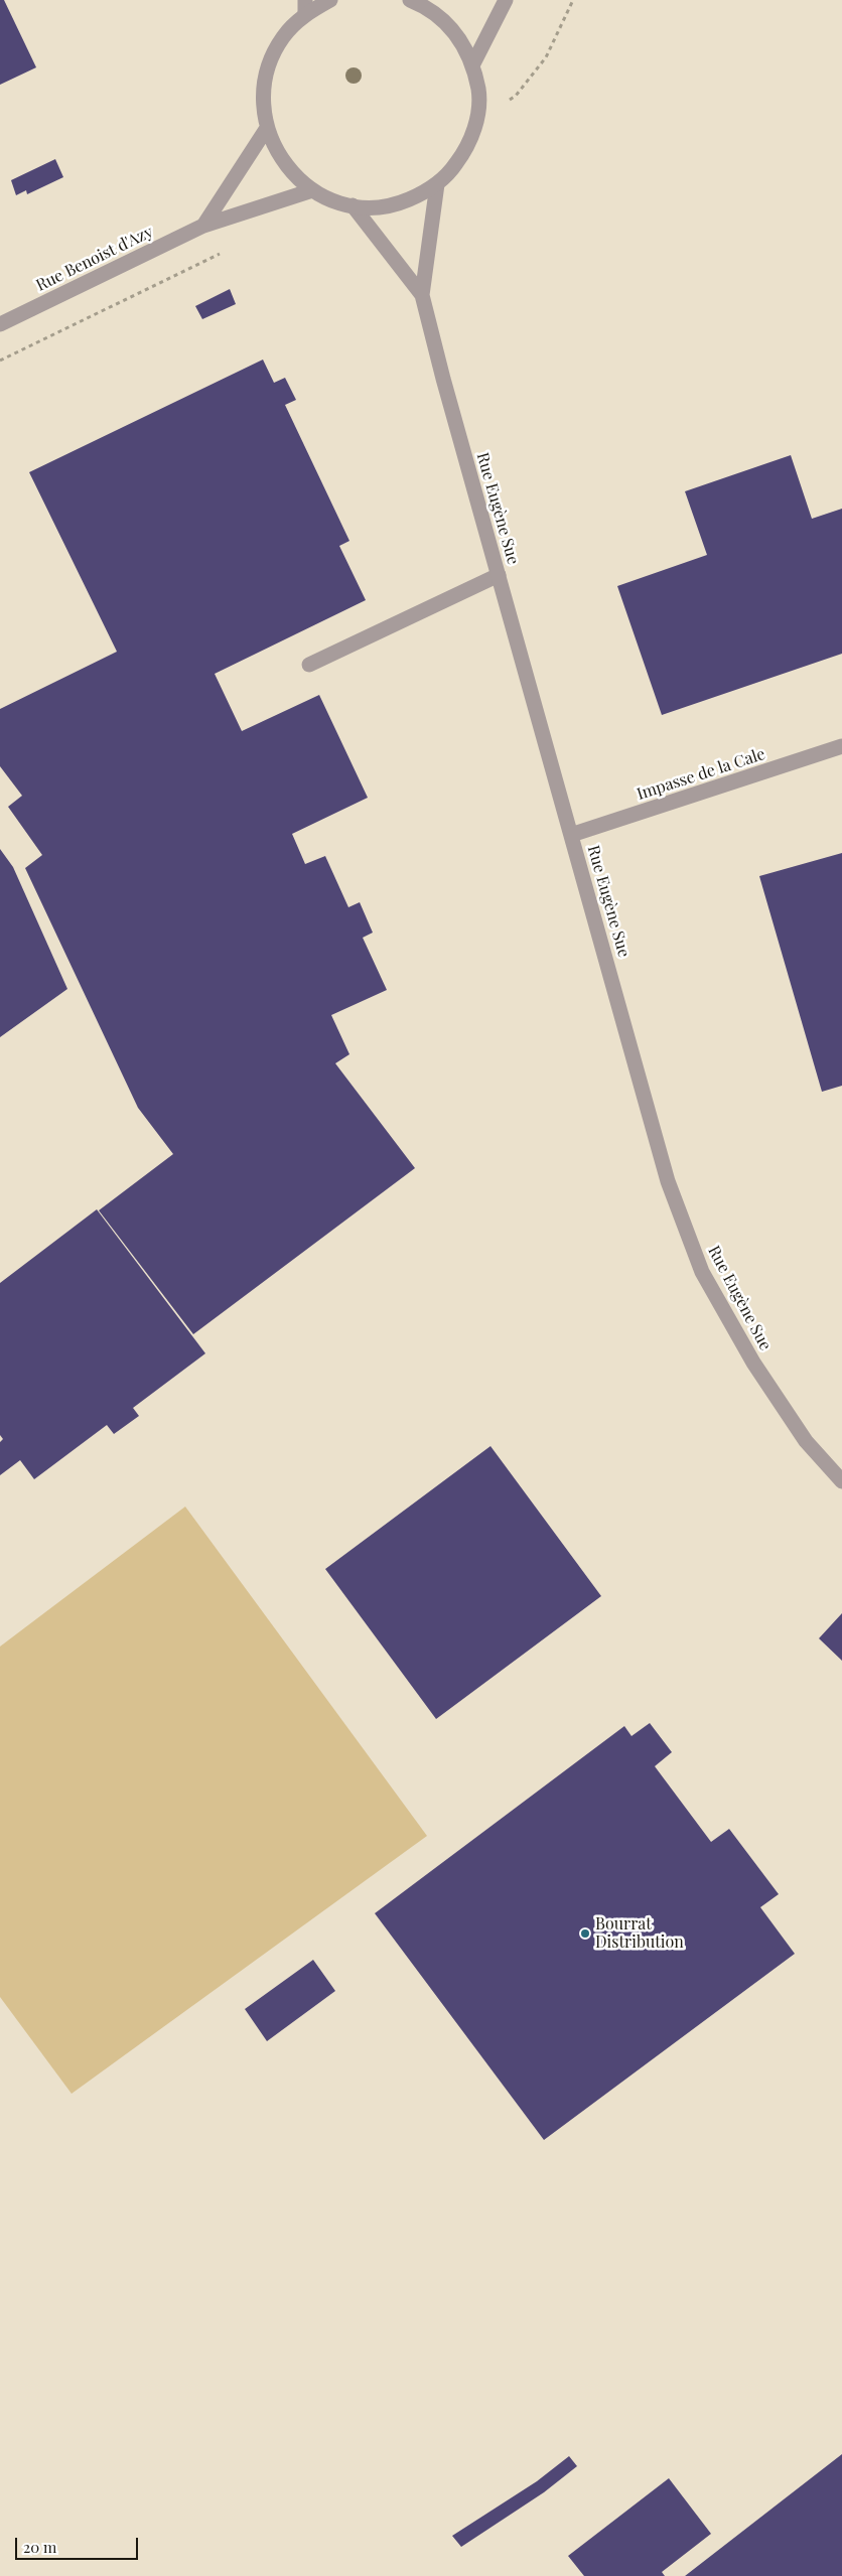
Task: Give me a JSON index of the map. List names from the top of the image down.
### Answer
{
  "streets": {
    "street": ["Rue Benoist d'Azy", "Rue Eugène Sue", "Impasse de la Cale"]
  },
  "crossings": [
    ["Rue Eugène Sue", "Impasse de la Cale"]
  ],
  "places": ["Bourrat Distribution"],
  "scale_bar": "20 m"
}
